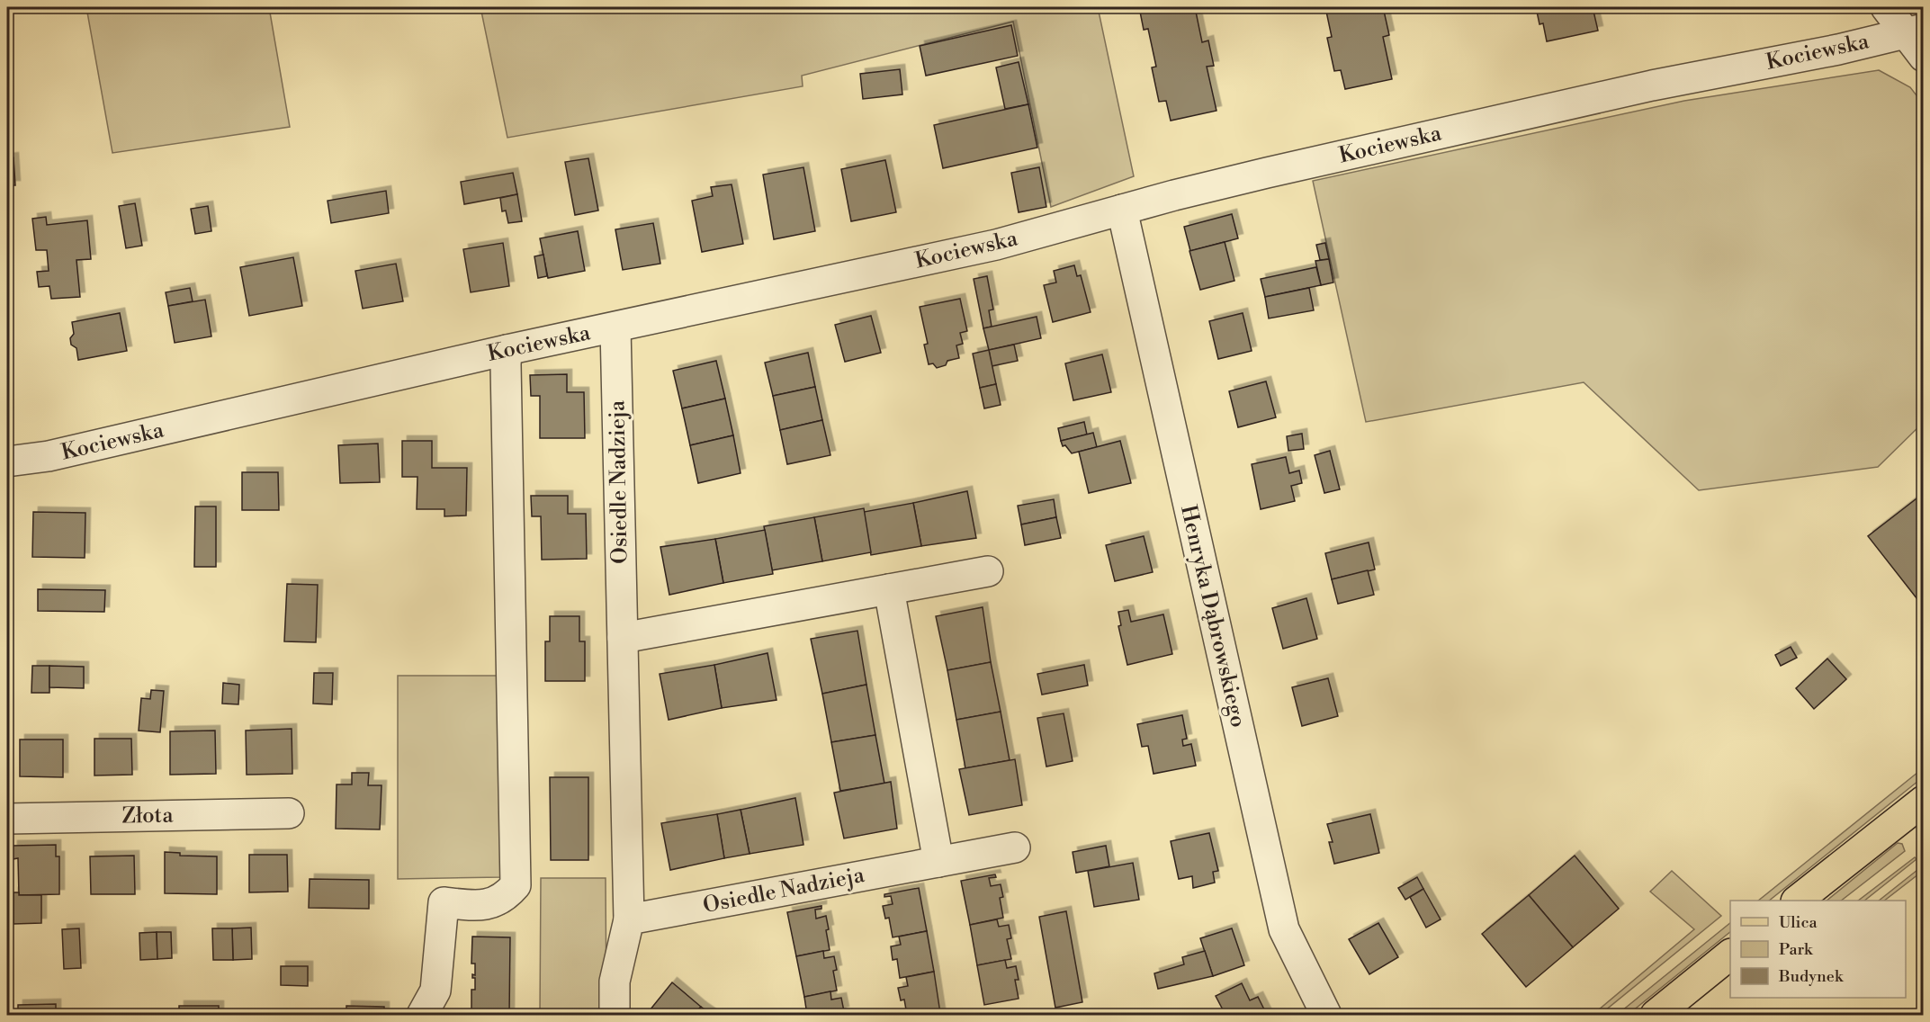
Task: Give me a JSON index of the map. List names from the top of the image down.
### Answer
{
  "streets": {
    "street": [
      "Kociewska",
      "Osiedle Nadzieja",
      "Henryka Dąbrowskiego",
      "Złota"
    ]
  },
  "crossings": [
    ["Kociewska", "Osiedle Nadzieja"],
    ["Kociewska", "Henryka Dąbrowskiego"]
  ],
  "legend": ["Ulica", "Park", "Budynek"]
}
